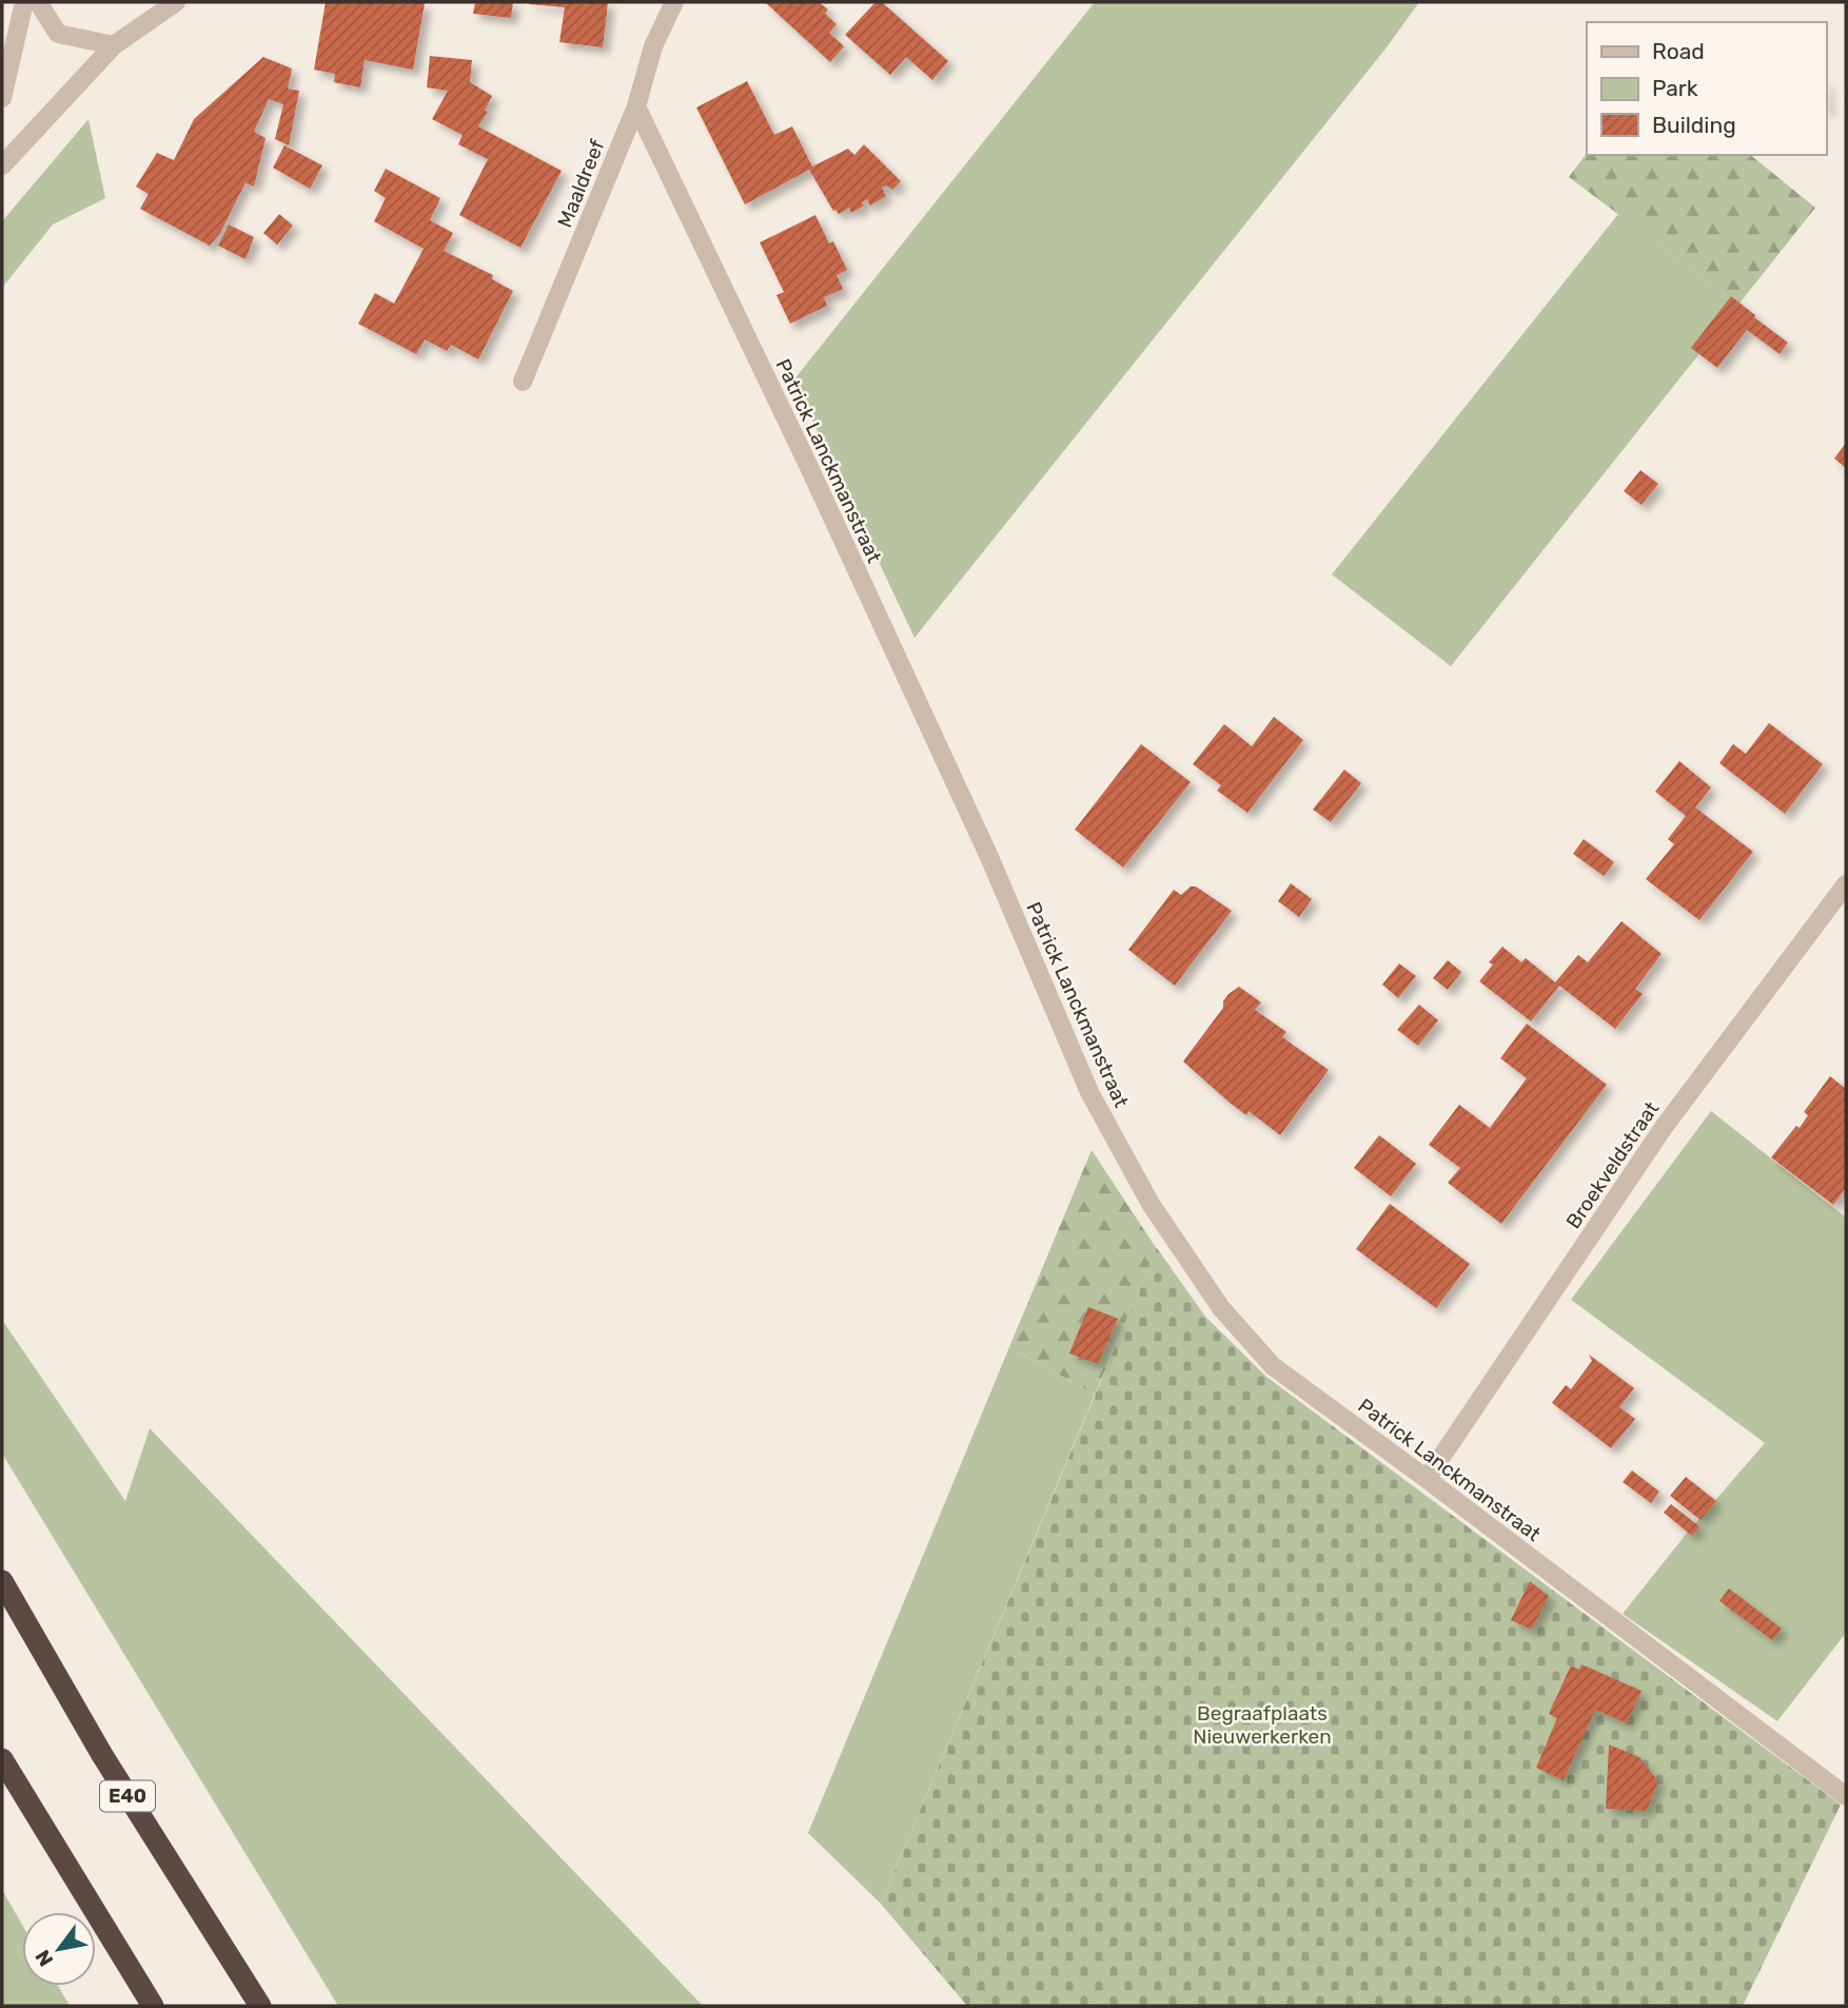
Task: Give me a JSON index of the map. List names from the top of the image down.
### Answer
{
  "streets": {
    "highway": ["E40"],
    "street": ["Maaldreef", "Patrick Lanckmanstraat", "Broekveldstraat"]
  },
  "crossings": [
    ["Maaldreef", "Patrick Lanckmanstraat"],
    ["Patrick Lanckmanstraat", "Broekveldstraat"]
  ],
  "parks": ["Begraafplaats Nieuwerkerken"],
  "legend": ["Road", "Park", "Building"],
  "north": "bottom left"
}
